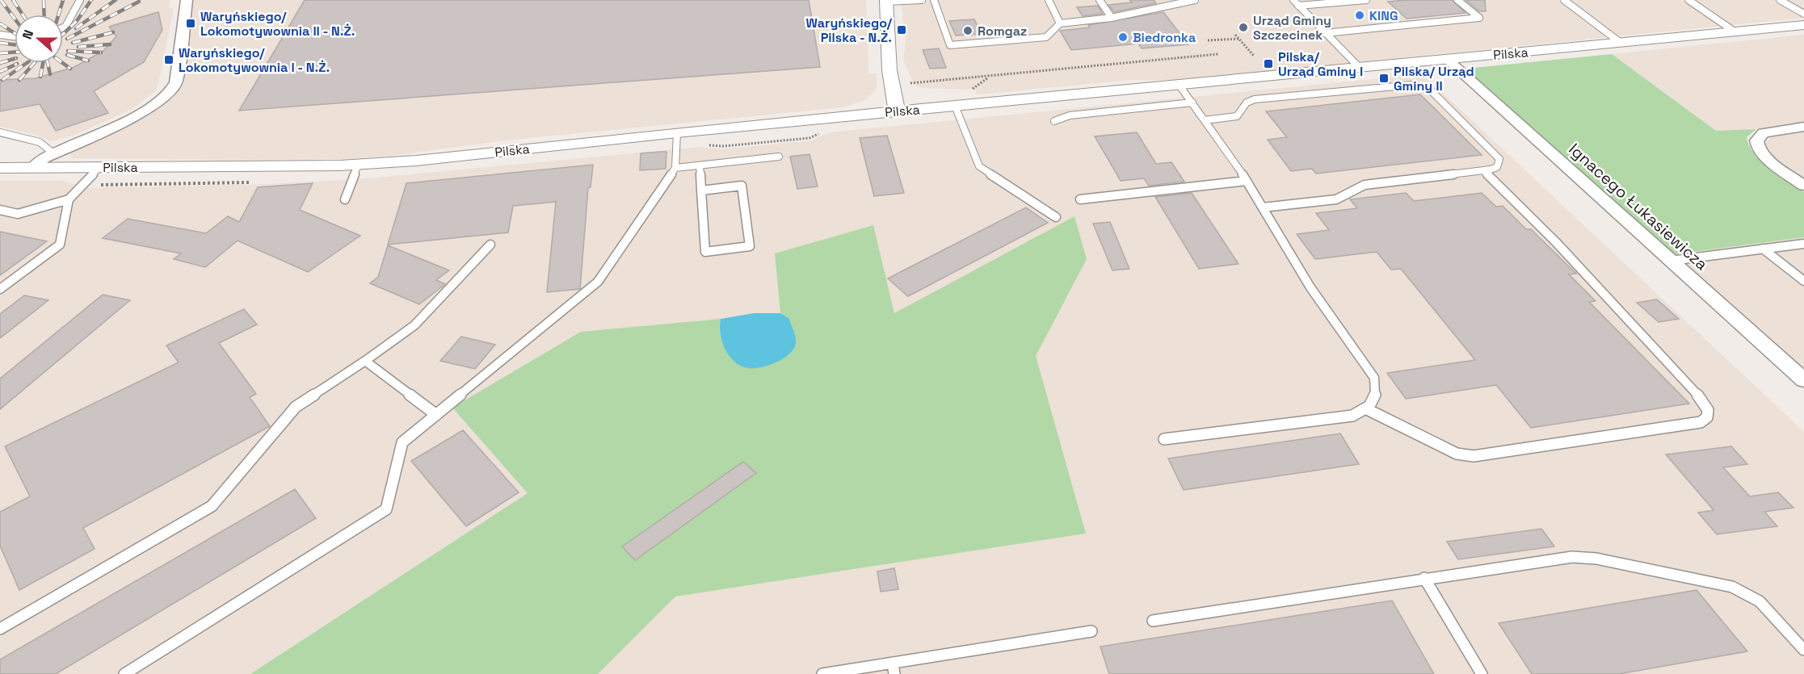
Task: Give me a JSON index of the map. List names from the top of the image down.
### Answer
{
  "streets": {
    "street": ["Pilska", "Ignacego Łukasiewicza"]
  },
  "crossings": [
    ["Pilska", "Ignacego Łukasiewicza"]
  ],
  "places": {
    "other": [
      "KING",
      "Urząd Gminy Szczecinek",
      "Romgaz",
      "Biedronka"
    ],
    "transit": [
      "Waryńskiego/ Lokomotywownia II - N.Ż.",
      "Waryńskiego/ Pilska - N.Ż.",
      "Waryńskiego/ Lokomotywownia I - N.Ż.",
      "Pilska/ Urząd Gminy I",
      "Pilska/ Urząd Gminy II"
    ]
  },
  "north": "left"
}
